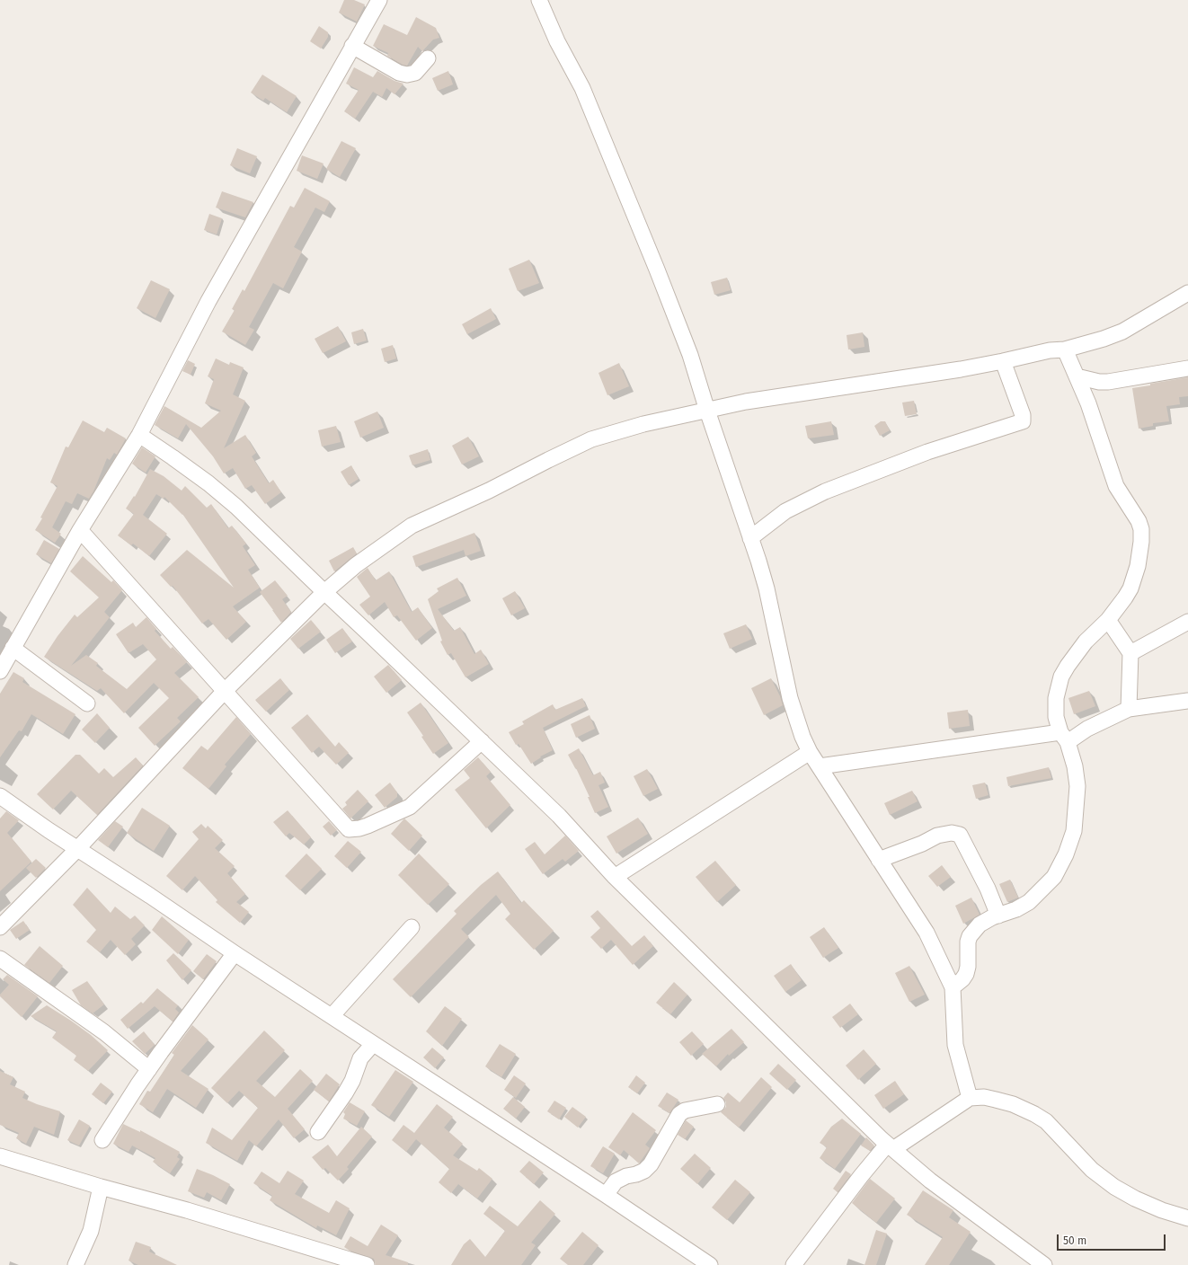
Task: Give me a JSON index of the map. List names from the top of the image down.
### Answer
{
  "scale_bar": "50 m"
}
